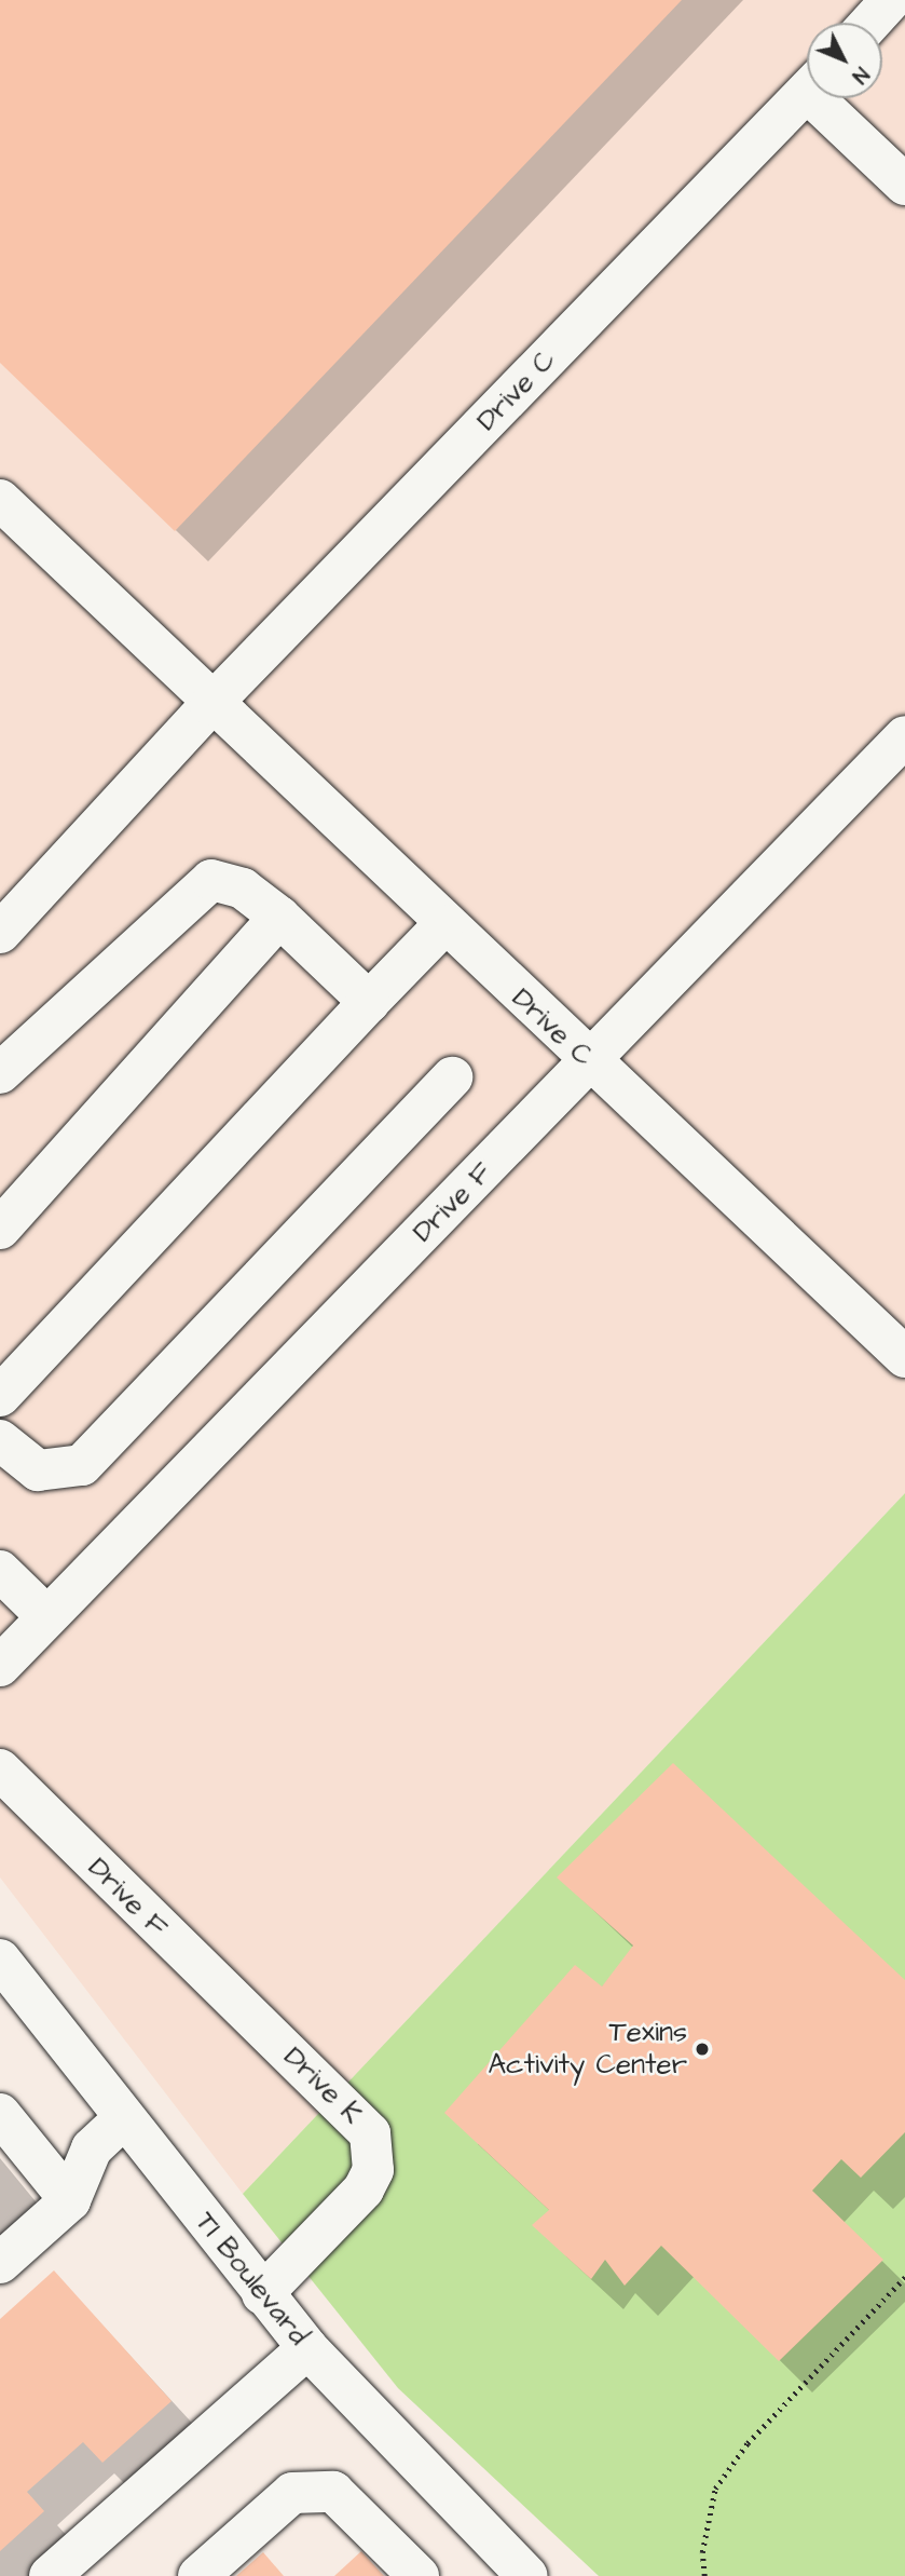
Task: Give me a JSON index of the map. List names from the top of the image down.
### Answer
{
  "streets": {
    "street": [
      "Drive C",
      "Drive F",
      "Drive K",
      "TI Boulevard"
    ]
  },
  "crossings": [
    ["Drive C", "Drive F"],
    ["Drive F", "Drive K"],
    ["Drive K", "TI Boulevard"]
  ],
  "places": ["Texins Activity Center"],
  "north": "bottom right"
}
